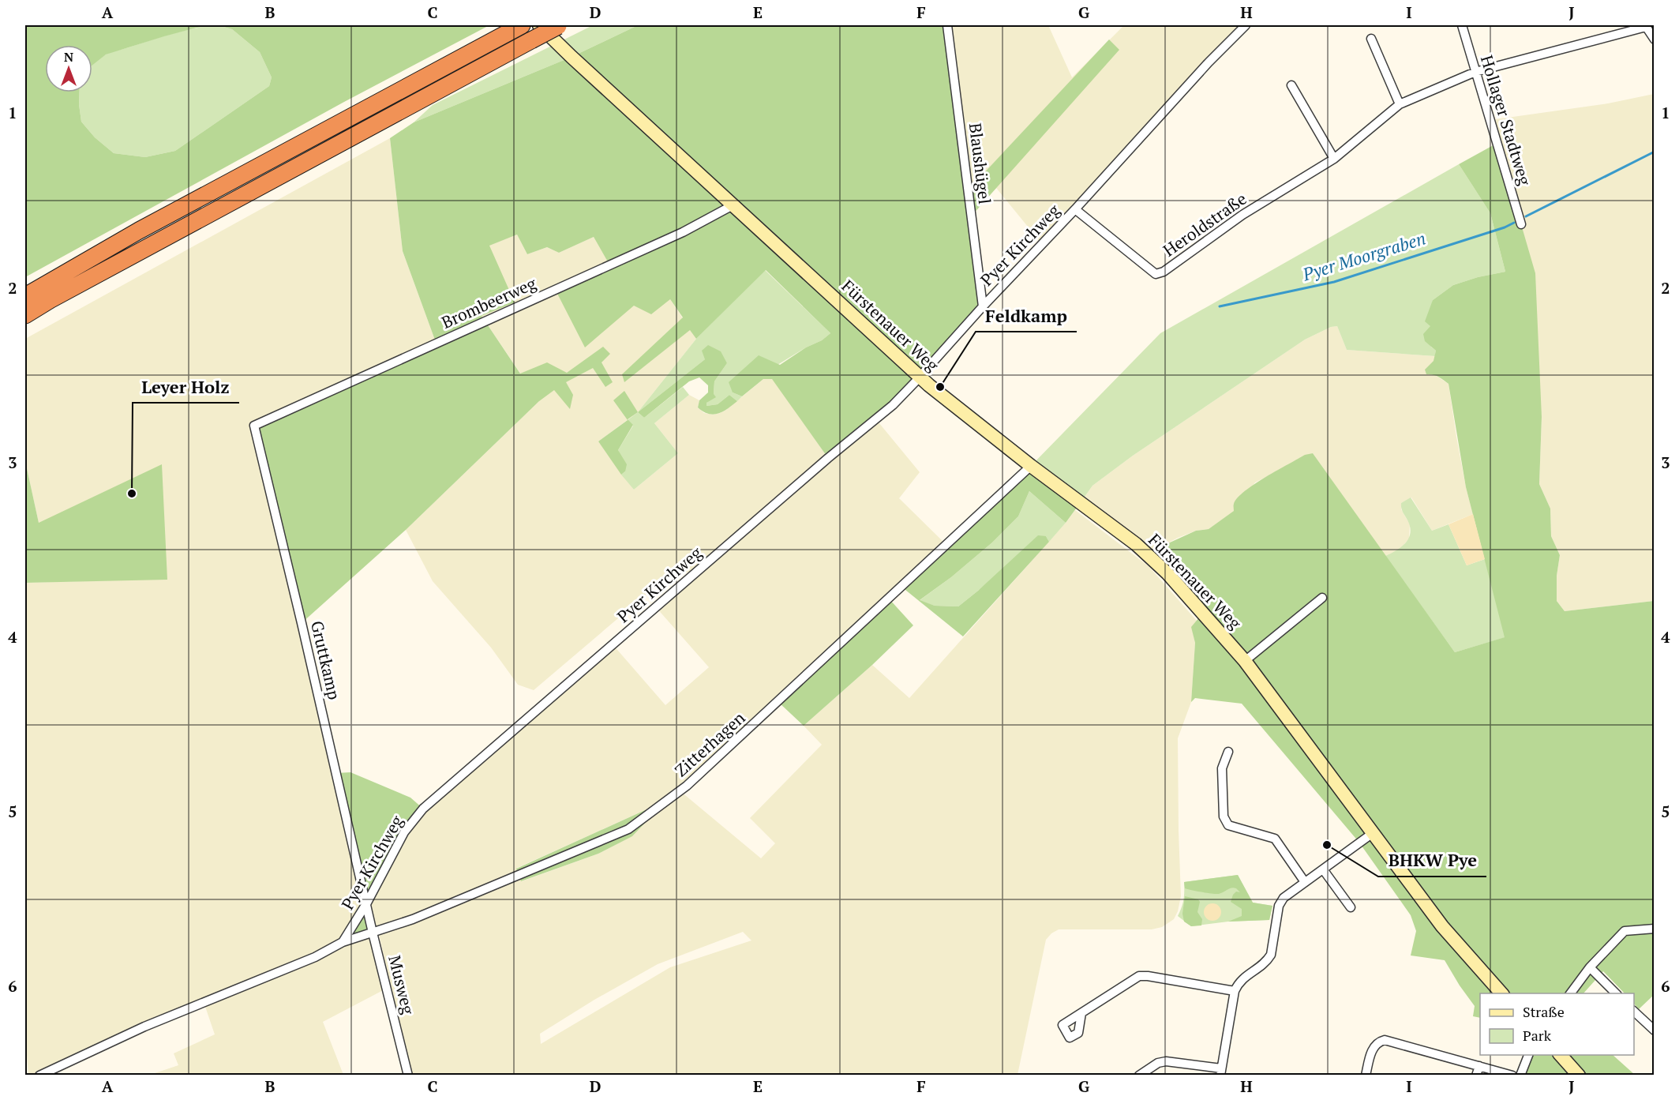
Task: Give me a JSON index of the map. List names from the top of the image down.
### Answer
{
  "streets": {
    "street": [
      "Hollager Stadtweg",
      "Blaushügel",
      "Heroldstraße",
      "Pyer Kirchweg",
      "Brombeerweg",
      "Fürstenauer Weg",
      "Gruttkamp",
      "Zitterhagen",
      "Musweg"
    ]
  },
  "crossings": [
    ["Hollager Stadtweg", "Heroldstraße"],
    ["Blaushügel", "Pyer Kirchweg"],
    ["Heroldstraße", "Pyer Kirchweg"],
    ["Pyer Kirchweg", "Fürstenauer Weg"],
    ["Pyer Kirchweg", "Gruttkamp"],
    ["Pyer Kirchweg", "Zitterhagen"],
    ["Pyer Kirchweg", "Musweg"],
    ["Brombeerweg", "Fürstenauer Weg"],
    ["Brombeerweg", "Gruttkamp"],
    ["Fürstenauer Weg", "Zitterhagen"],
    ["Gruttkamp", "Musweg"],
    ["Zitterhagen", "Musweg"]
  ],
  "water": ["Pyer Moorgraben"],
  "places": ["Feldkamp", "Leyer Holz", "BHKW Pye"],
  "legend": ["Straße", "Park"],
  "north": "top",
  "grid": {
    "columns": [
      "A",
      "B",
      "C",
      "D",
      "E",
      "F",
      "G",
      "H",
      "I",
      "J"
    ],
    "rows": [
      "1",
      "2",
      "3",
      "4",
      "5",
      "6"
    ]
  }
}
